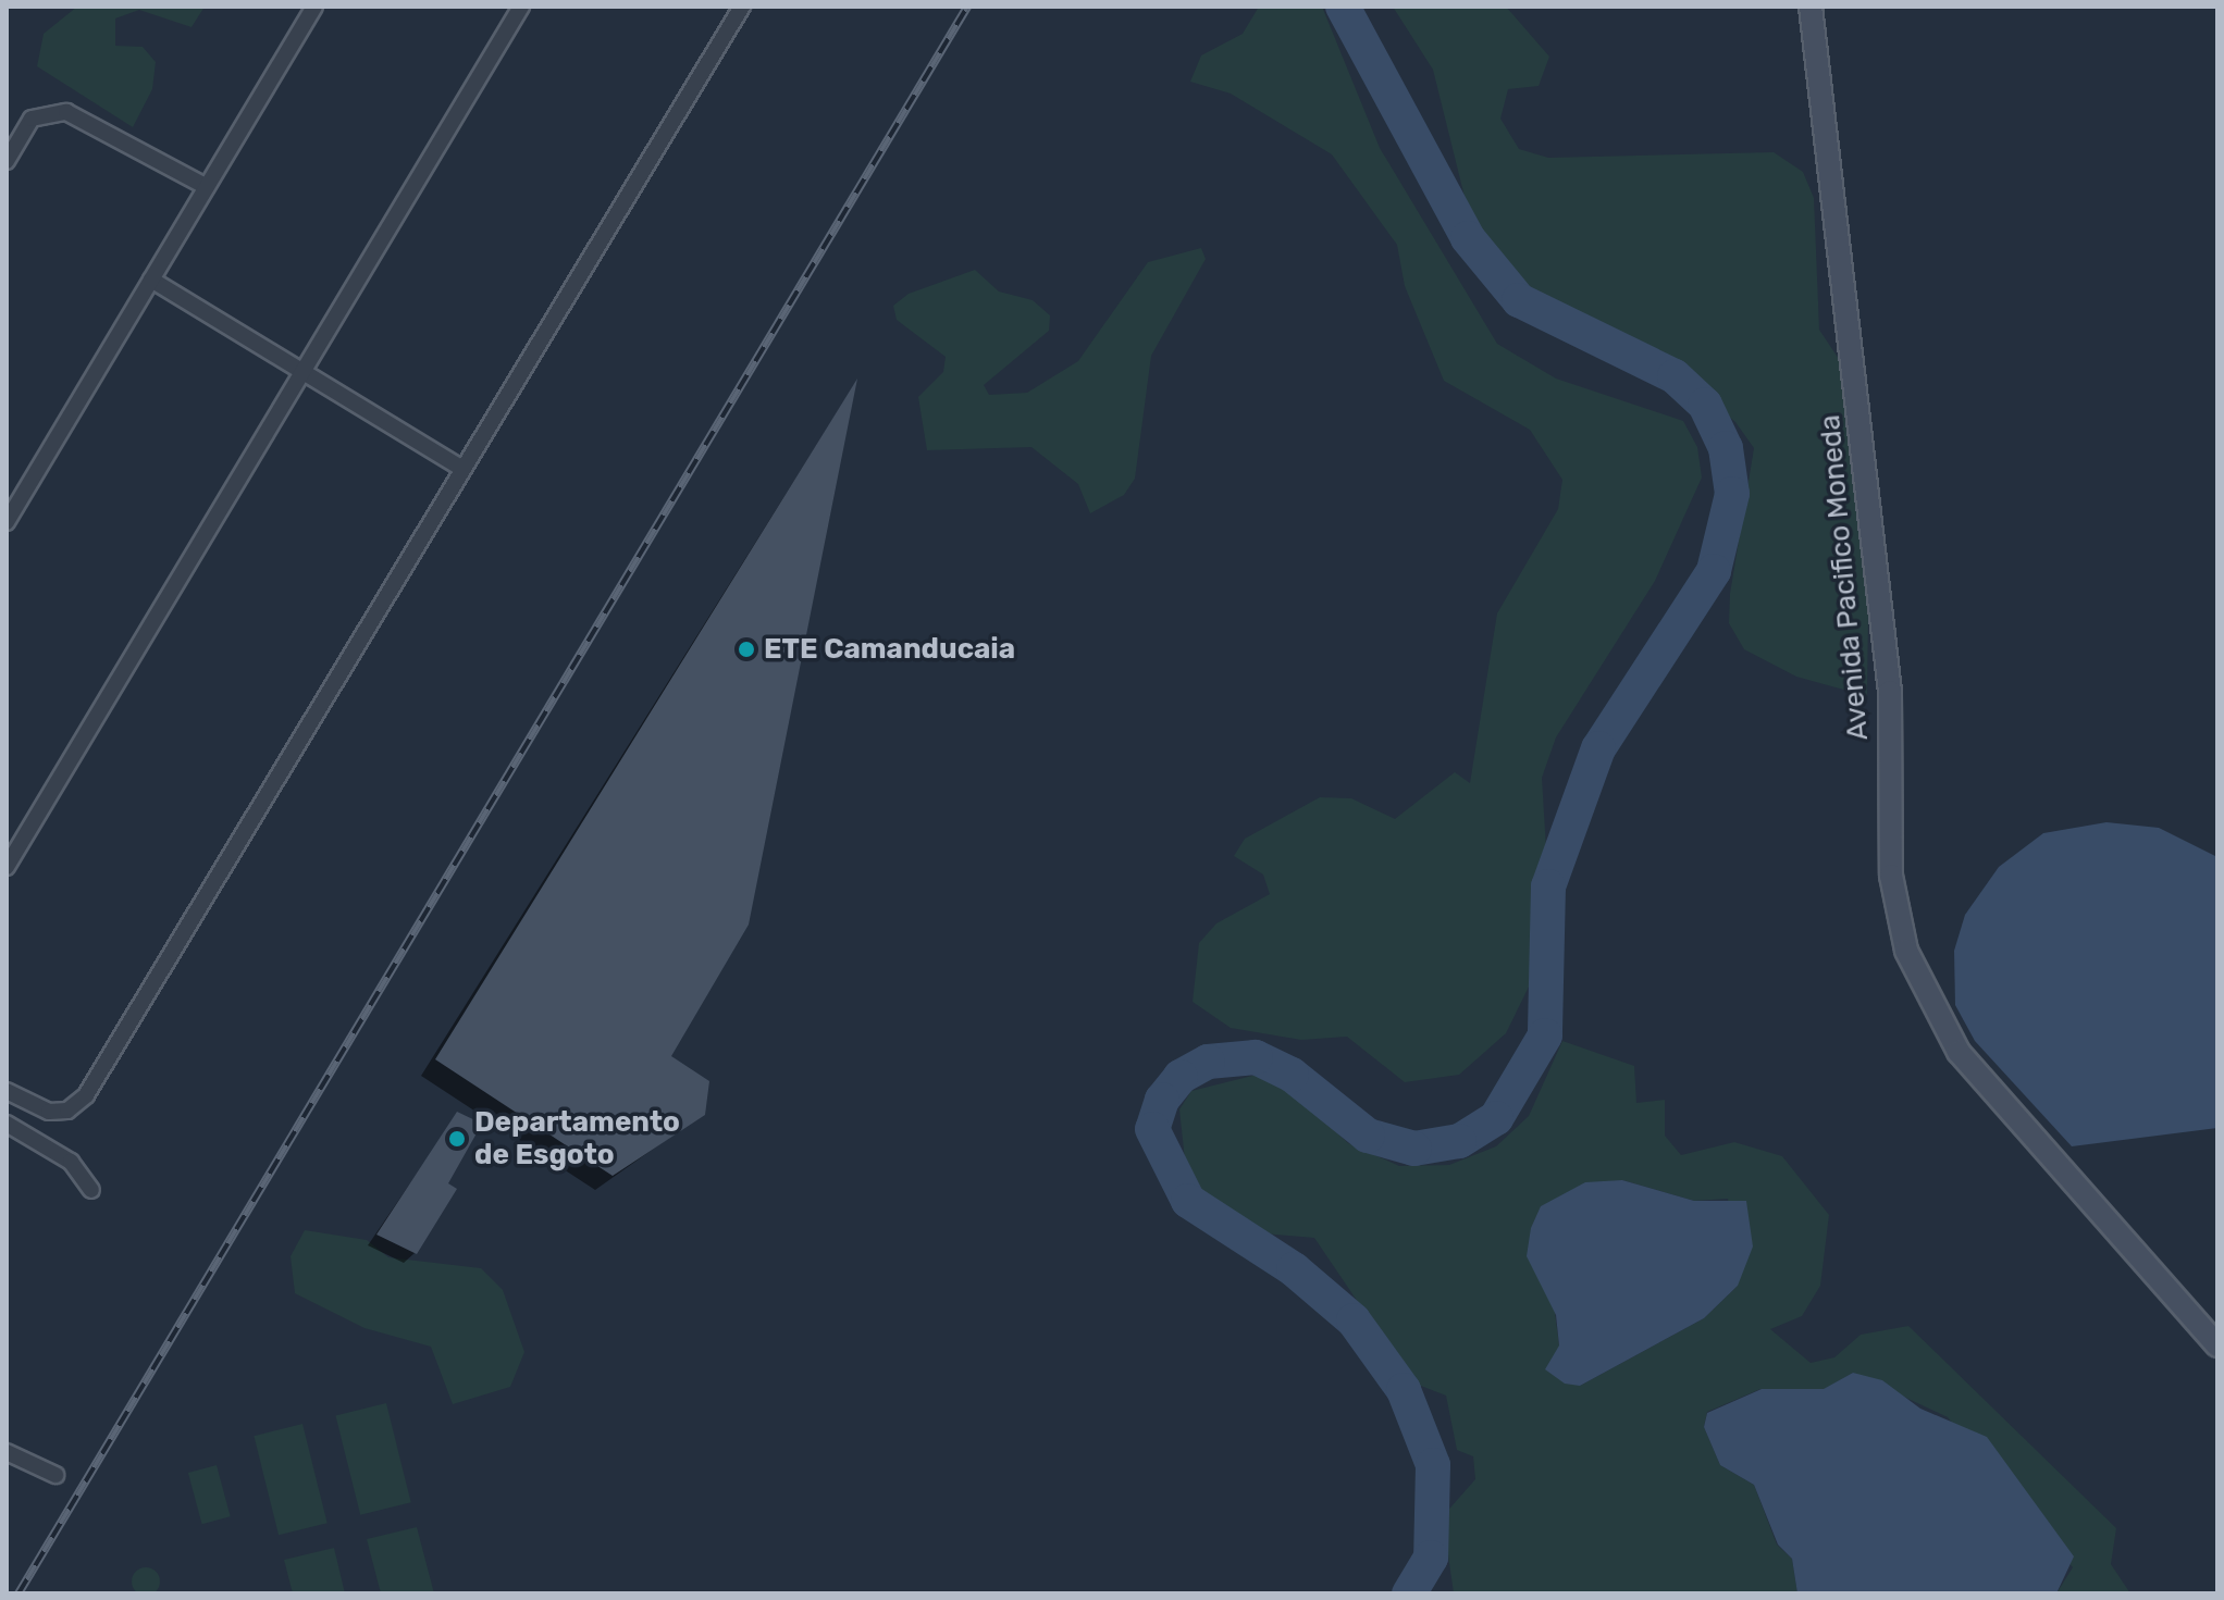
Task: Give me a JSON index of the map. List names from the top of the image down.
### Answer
{
  "streets": {
    "street": ["Avenida Pacifico Moneda"]
  },
  "places": ["ETE Camanducaia", "Departamento de Esgoto"]
}
